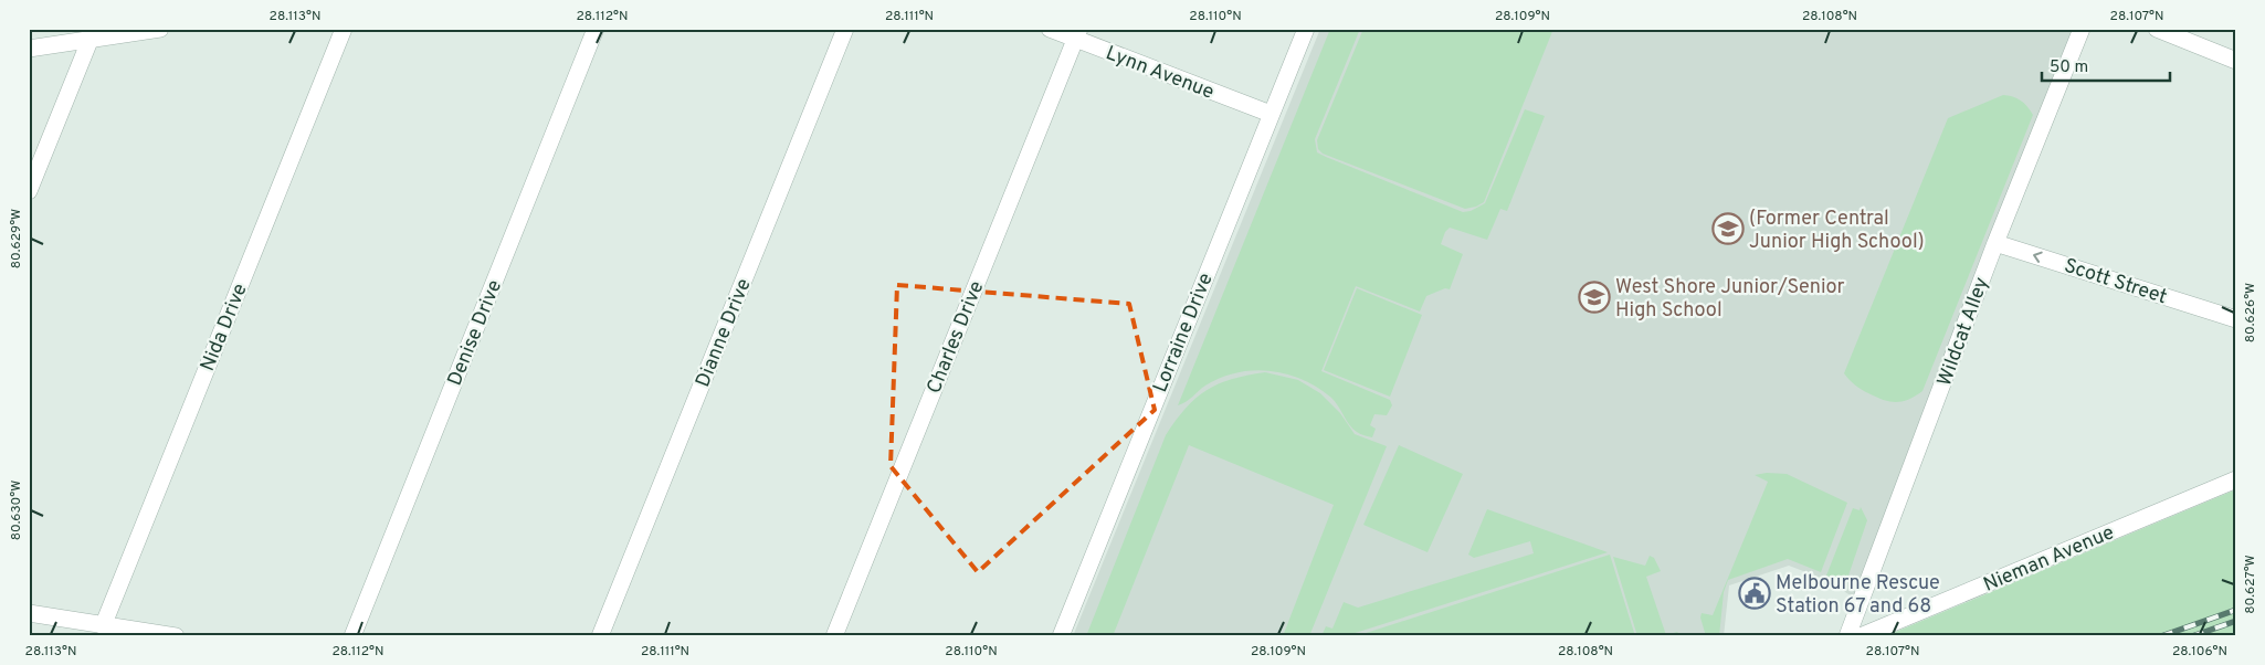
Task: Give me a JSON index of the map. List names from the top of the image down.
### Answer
{
  "streets": {
    "street": [
      "Lynn Avenue",
      "Scott Street",
      "Nida Drive",
      "Wildcat Alley",
      "Denise Drive",
      "Dianne Drive",
      "Lorraine Drive",
      "Charles Drive",
      "Nieman Avenue"
    ]
  },
  "crossings": [
    ["Lynn Avenue", "Lorraine Drive"],
    ["Lynn Avenue", "Charles Drive"],
    ["Scott Street", "Wildcat Alley"]
  ],
  "one_way": ["Scott Street"],
  "places": {
    "school or university": ["(Former Central Junior High School)", "West Shore Junior/Senior High School"],
    "public building": ["Melbourne Rescue Station 67 and 68"]
  },
  "scale_bar": "50 m",
  "coordinates": [
    "28.113°N",
    "28.112°N",
    "28.111°N",
    "28.110°N",
    "28.109°N",
    "28.108°N",
    "28.107°N",
    "80.629°W",
    "80.626°W",
    "80.630°W",
    "80.627°W",
    "28.106°N"
  ]
}
